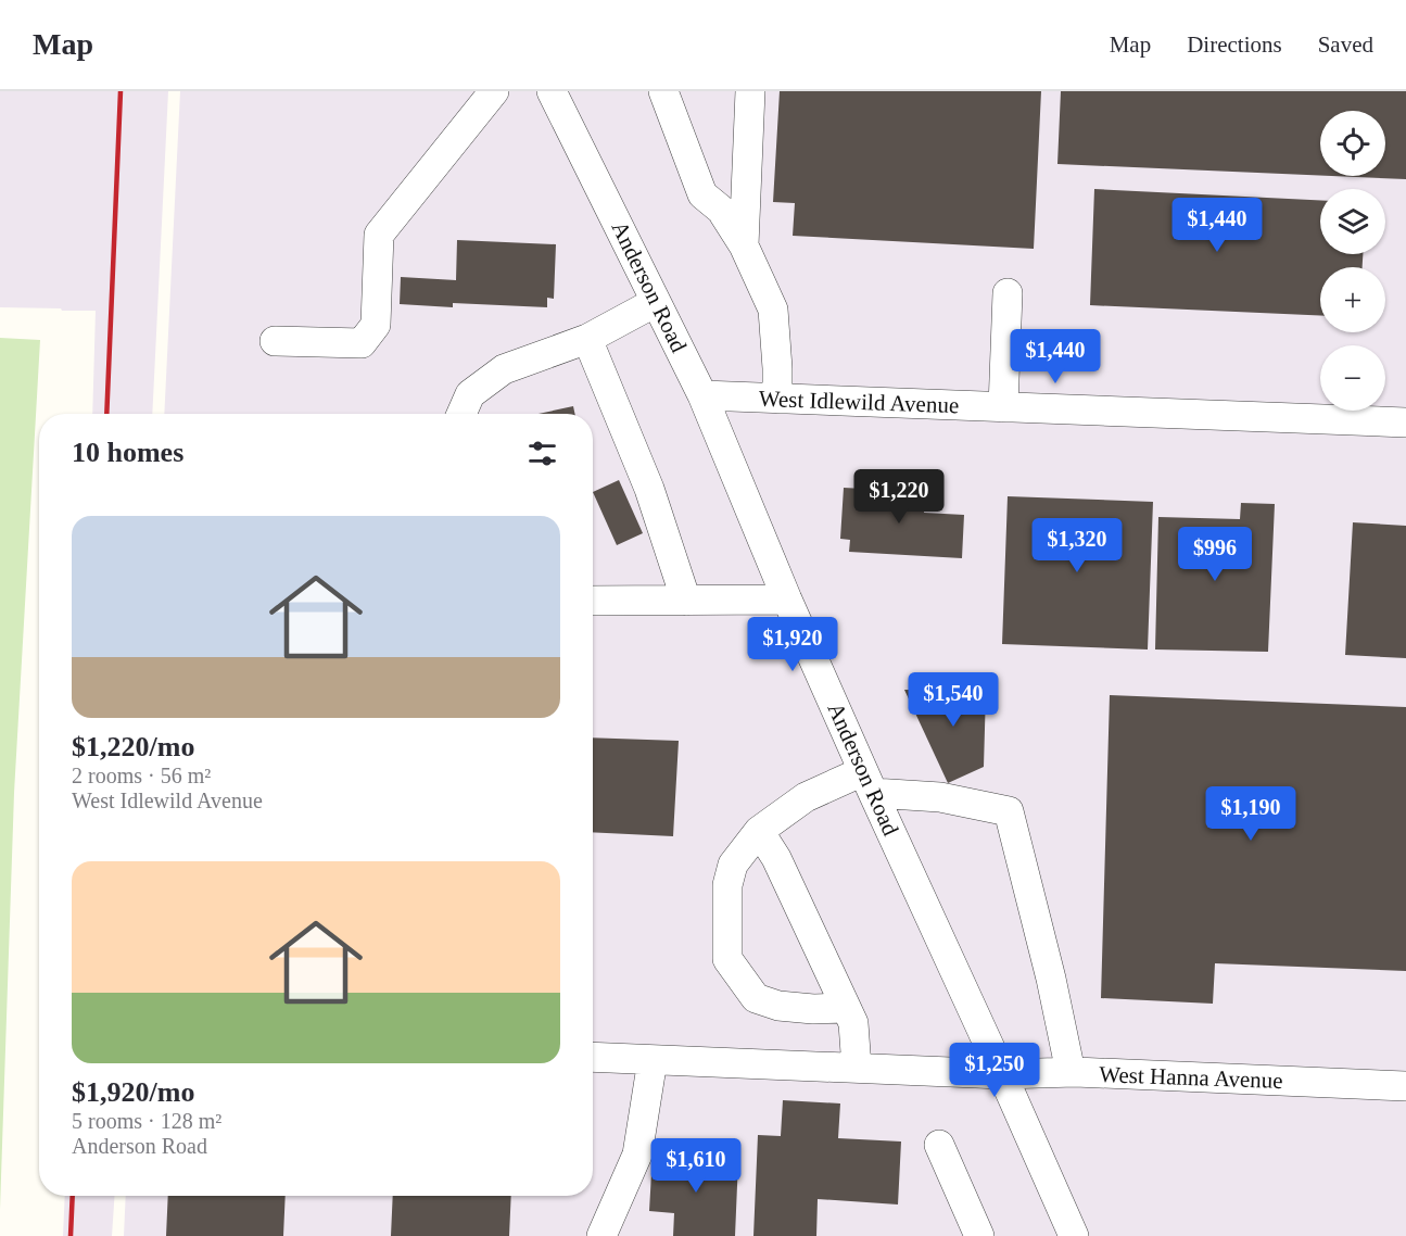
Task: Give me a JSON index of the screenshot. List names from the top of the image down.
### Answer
{
  "streets": {
    "street": ["Anderson Road", "West Idlewild Avenue", "West Hanna Avenue"]
  },
  "crossings": [
    ["Anderson Road", "West Idlewild Avenue"],
    ["Anderson Road", "West Hanna Avenue"]
  ],
  "page": {
    "header": "Map",
    "nav": ["Map", "Directions", "Saved"],
    "map_buttons": ["+", "−"],
    "price": [
      "$1,440",
      "$1,440",
      "$1,220",
      "$1,320",
      "$996",
      "$1,920",
      "$1,540",
      "$1,190",
      "$1,250",
      "$1,610"
    ],
    "heading": "10 homes",
    "list": [
      {
        "name": "$1,220/mo",
        "note": "2 rooms · 56 m² · West Idlewild Avenue"
      },
      {
        "name": "$1,920/mo",
        "note": "5 rooms · 128 m² · Anderson Road"
      }
    ]
  }
}
